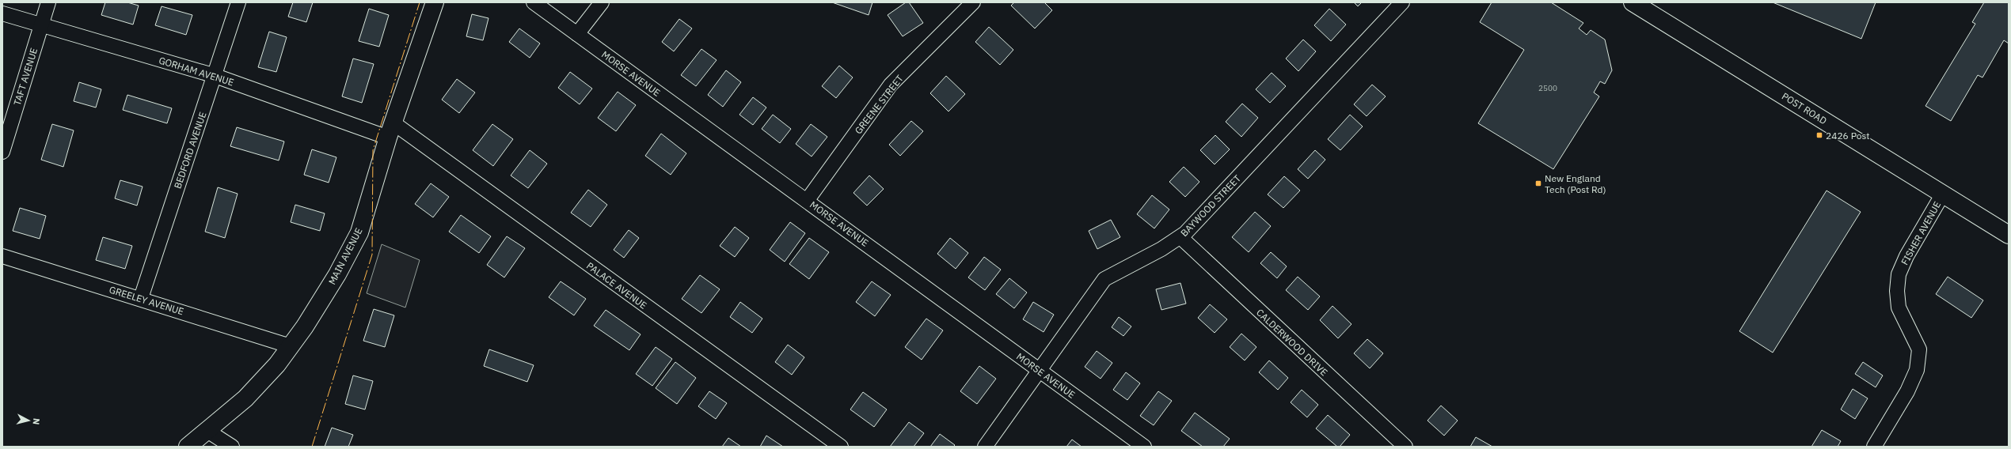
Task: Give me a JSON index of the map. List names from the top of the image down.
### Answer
{
  "streets": {
    "main road": ["POST ROAD", "MAIN AVENUE"],
    "street": [
      "GORHAM AVENUE",
      "MORSE AVENUE",
      "TAFT AVENUE",
      "GREENE STREET",
      "BEDFORD AVENUE",
      "BAYWOOD STREET",
      "FISHER AVENUE",
      "PALACE AVENUE",
      "GREELEY AVENUE",
      "CALDERWOOD DRIVE"
    ]
  },
  "crossings": [
    ["GORHAM AVENUE", "TAFT AVENUE"],
    ["GORHAM AVENUE", "BEDFORD AVENUE"],
    ["GORHAM AVENUE", "MAIN AVENUE"],
    ["GORHAM AVENUE", "PALACE AVENUE"],
    ["MORSE AVENUE", "GREENE STREET"],
    ["MORSE AVENUE", "BAYWOOD STREET"],
    ["POST ROAD", "FISHER AVENUE"],
    ["BEDFORD AVENUE", "GREELEY AVENUE"],
    ["BAYWOOD STREET", "CALDERWOOD DRIVE"],
    ["MAIN AVENUE", "PALACE AVENUE"],
    ["MAIN AVENUE", "GREELEY AVENUE"]
  ],
  "places": {
    "transit": ["2426 Post", "New England Tech (Post Rd)"]
  },
  "house_numbers": ["2500"],
  "north": "right"
}
